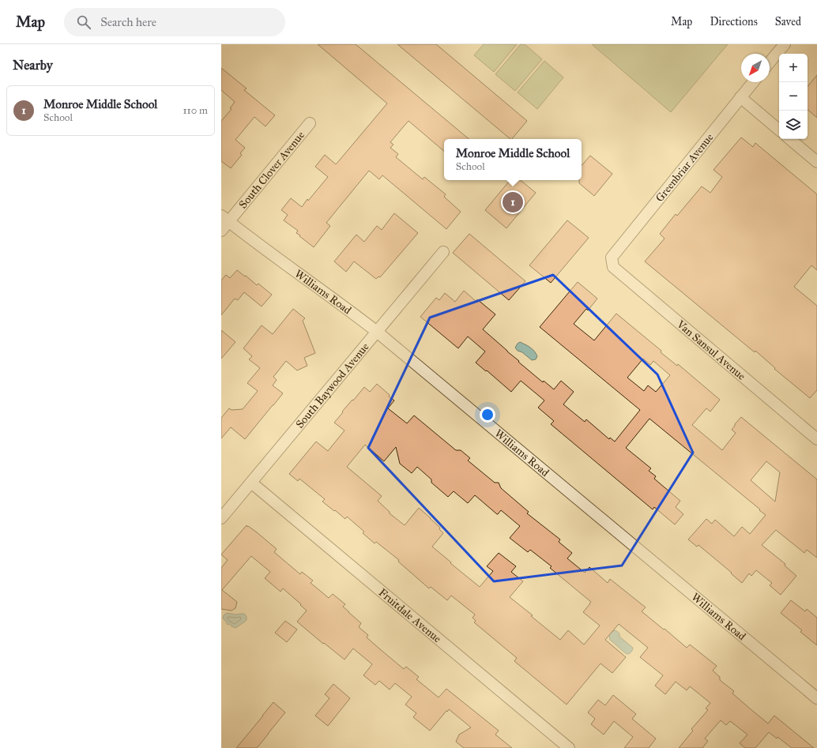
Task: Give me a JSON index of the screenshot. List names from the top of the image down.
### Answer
{
  "streets": {
    "street": [
      "Greenbriar Avenue",
      "South Clover Avenue",
      "Williams Road",
      "Van Sansul Avenue",
      "South Baywood Avenue",
      "Fruitdale Avenue"
    ]
  },
  "crossings": [
    ["Greenbriar Avenue", "Van Sansul Avenue"],
    ["South Clover Avenue", "Williams Road"],
    ["Williams Road", "South Baywood Avenue"],
    ["South Baywood Avenue", "Fruitdale Avenue"]
  ],
  "north": "bottom left",
  "page": {
    "header": "Map",
    "search": "Search here",
    "nav": ["Map", "Directions", "Saved"],
    "heading": "Nearby",
    "map_buttons": ["+", "−"],
    "list": [
      {
        "mark": "1",
        "name": "Monroe Middle School",
        "note": "School",
        "value": "110 m"
      }
    ],
    "popup": ["Monroe Middle School", "School"],
    "pins": "1"
  }
}
